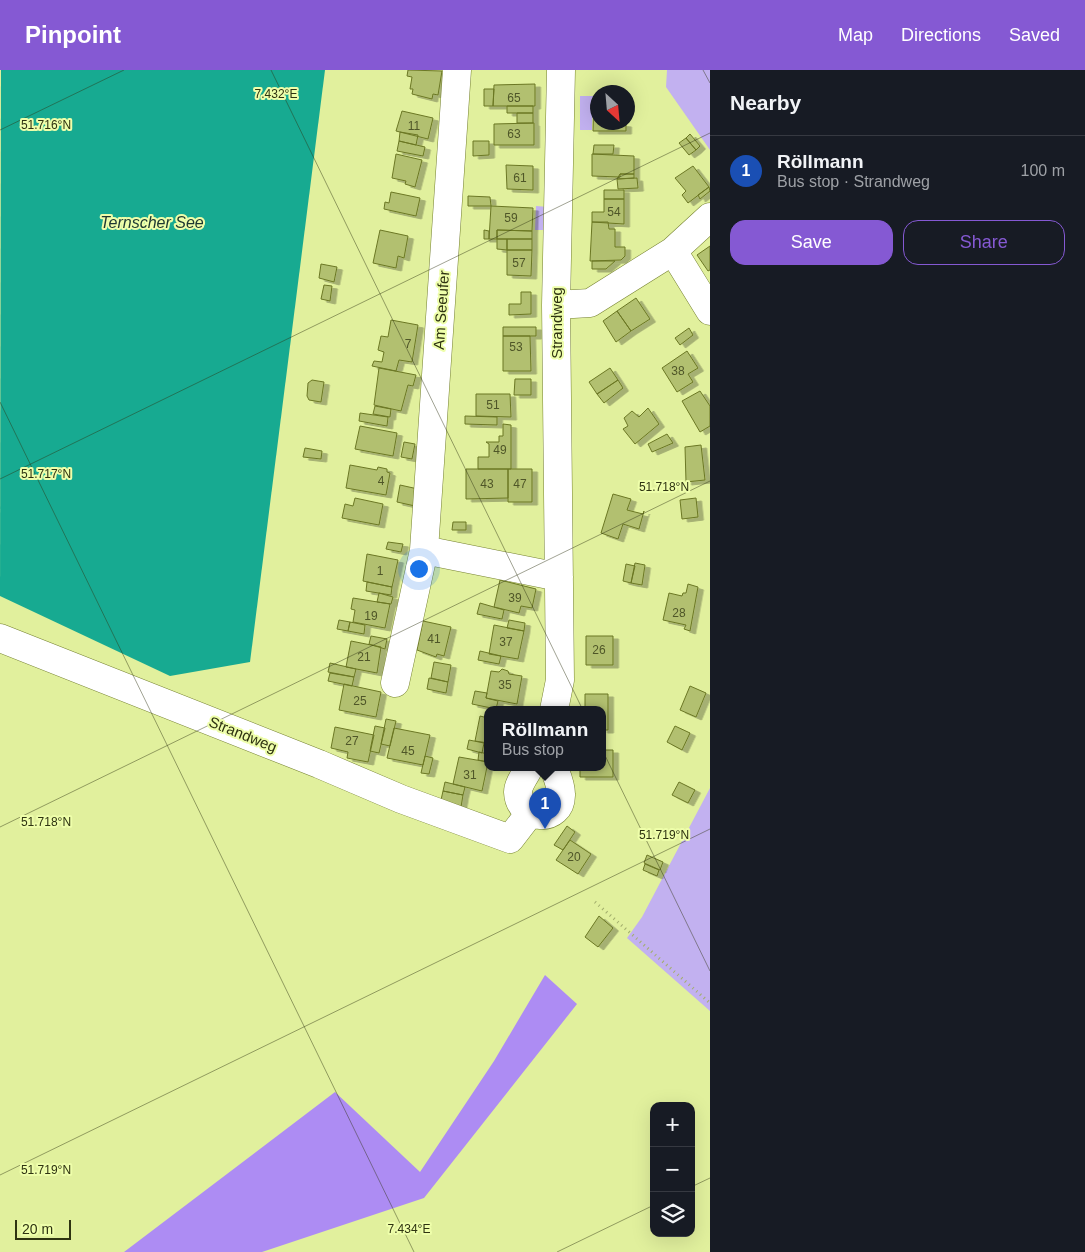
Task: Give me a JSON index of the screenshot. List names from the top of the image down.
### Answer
{
  "streets": {
    "street": ["Am Seeufer", "Strandweg"]
  },
  "water": ["Ternscher See"],
  "house_numbers": [
    "65",
    "11",
    "63",
    "61",
    "54",
    "59",
    "57",
    "7",
    "53",
    "38",
    "51",
    "49",
    "4",
    "43",
    "47",
    "1",
    "39",
    "28",
    "19",
    "41",
    "37",
    "26",
    "21",
    "35",
    "25",
    "27",
    "45",
    "31",
    "20"
  ],
  "scale_bar": "20 m",
  "north": "bottom right",
  "page": {
    "header": "Pinpoint",
    "nav": ["Map", "Directions", "Saved"],
    "heading": "Nearby",
    "list": [
      {
        "mark": "1",
        "name": "Röllmann",
        "note": "Bus stop · Strandweg",
        "value": "100 m"
      }
    ],
    "buttons": ["Save", "Share"],
    "popup": ["Röllmann", "Bus stop"],
    "pins": "1",
    "map_buttons": ["+", "−"],
    "scale": "20 m"
  },
  "coordinates": [
    "7.432°E",
    "51.716°N",
    "51.717°N",
    "51.718°N",
    "51.719°N",
    "7.434°E"
  ]
}
